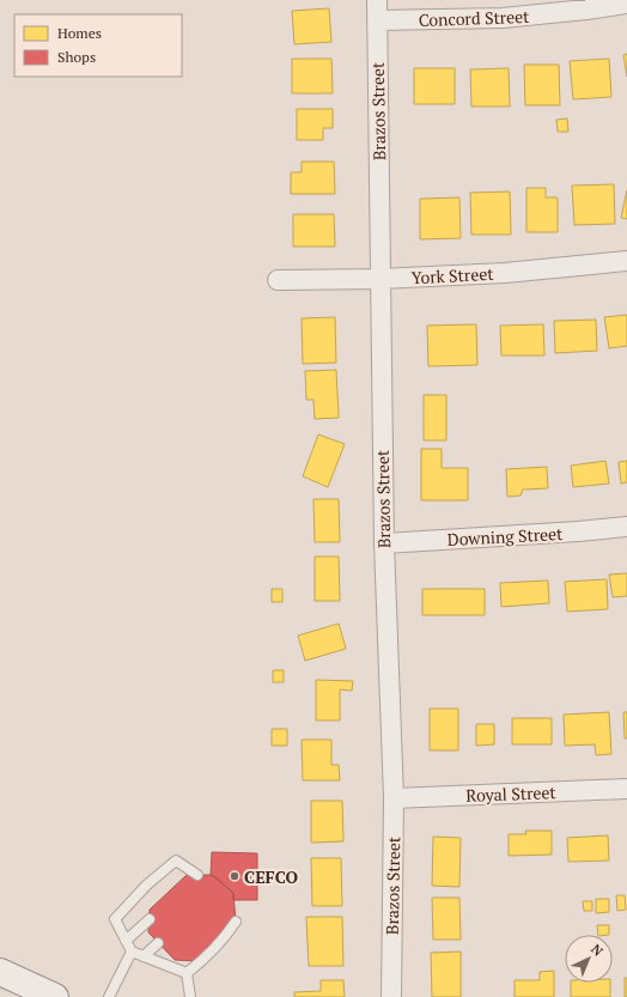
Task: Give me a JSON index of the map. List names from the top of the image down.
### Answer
{
  "streets": {
    "street": [
      "Concord Street",
      "Brazos Street",
      "York Street",
      "Downing Street",
      "Royal Street"
    ]
  },
  "crossings": [
    ["Concord Street", "Brazos Street"],
    ["Brazos Street", "York Street"],
    ["Brazos Street", "Downing Street"],
    ["Brazos Street", "Royal Street"]
  ],
  "places": ["CEFCO"],
  "legend": ["Homes", "Shops"],
  "north": "top right"
}
